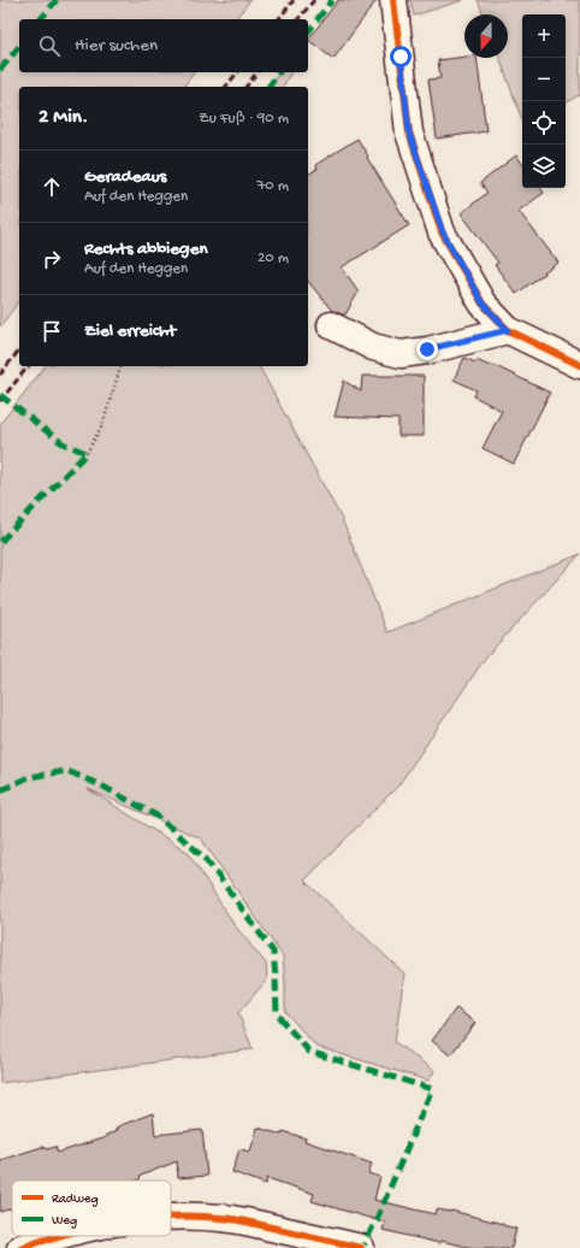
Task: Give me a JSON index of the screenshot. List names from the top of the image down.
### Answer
{
  "legend": ["Radweg", "Weg"],
  "north": "bottom",
  "page": {
    "map_buttons": ["+", "−"],
    "search": "Hier suchen",
    "heading": ["2 Min.", "Zu Fuß · 90 m"],
    "list": [
      ["Geradeaus", "Auf den Heggen", "70 m"],
      ["Rechts abbiegen", "Auf den Heggen", "20 m"],
      "Ziel erreicht"
    ]
  }
}
